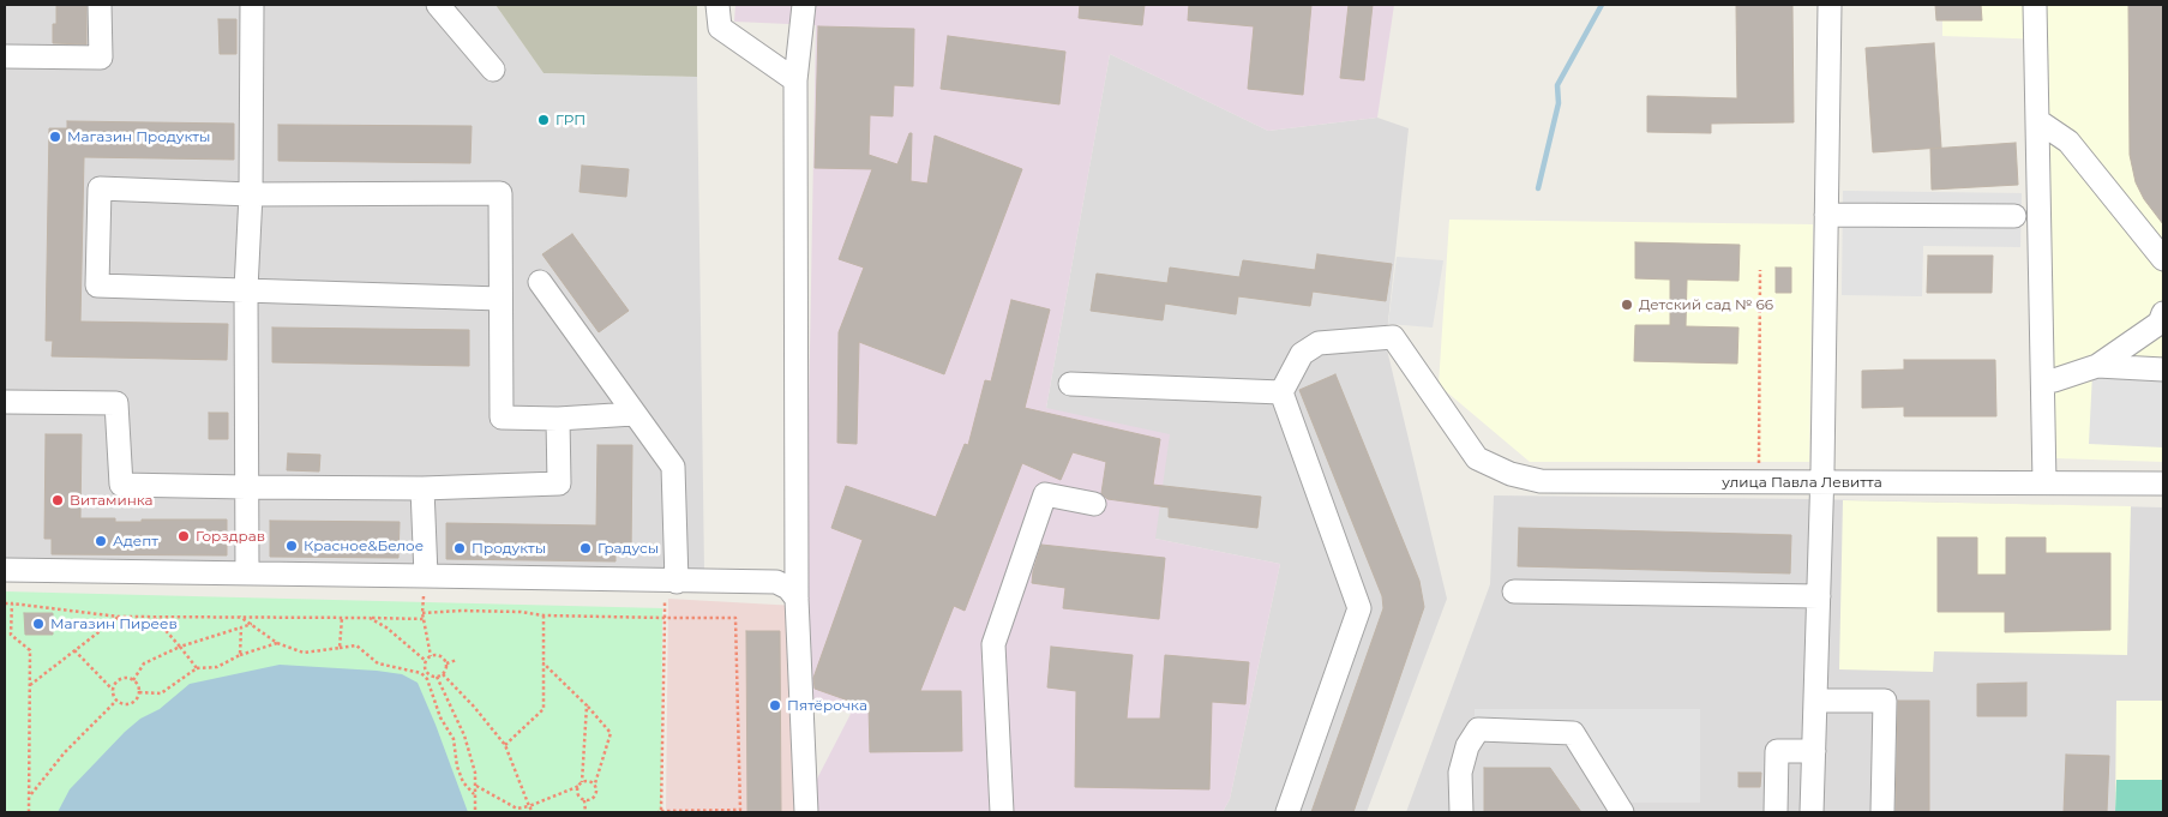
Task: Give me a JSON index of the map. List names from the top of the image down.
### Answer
{
  "streets": {
    "street": ["улица Павла Левитта"]
  },
  "places": [
    "ГРП",
    "Магазин Продукты",
    "Детский сад № 66",
    "Витаминка",
    "Горздрав",
    "Адепт",
    "Красное&Белое",
    "Продукты",
    "Градусы",
    "Магазин Пиреев",
    "Пятёрочка"
  ]
}
